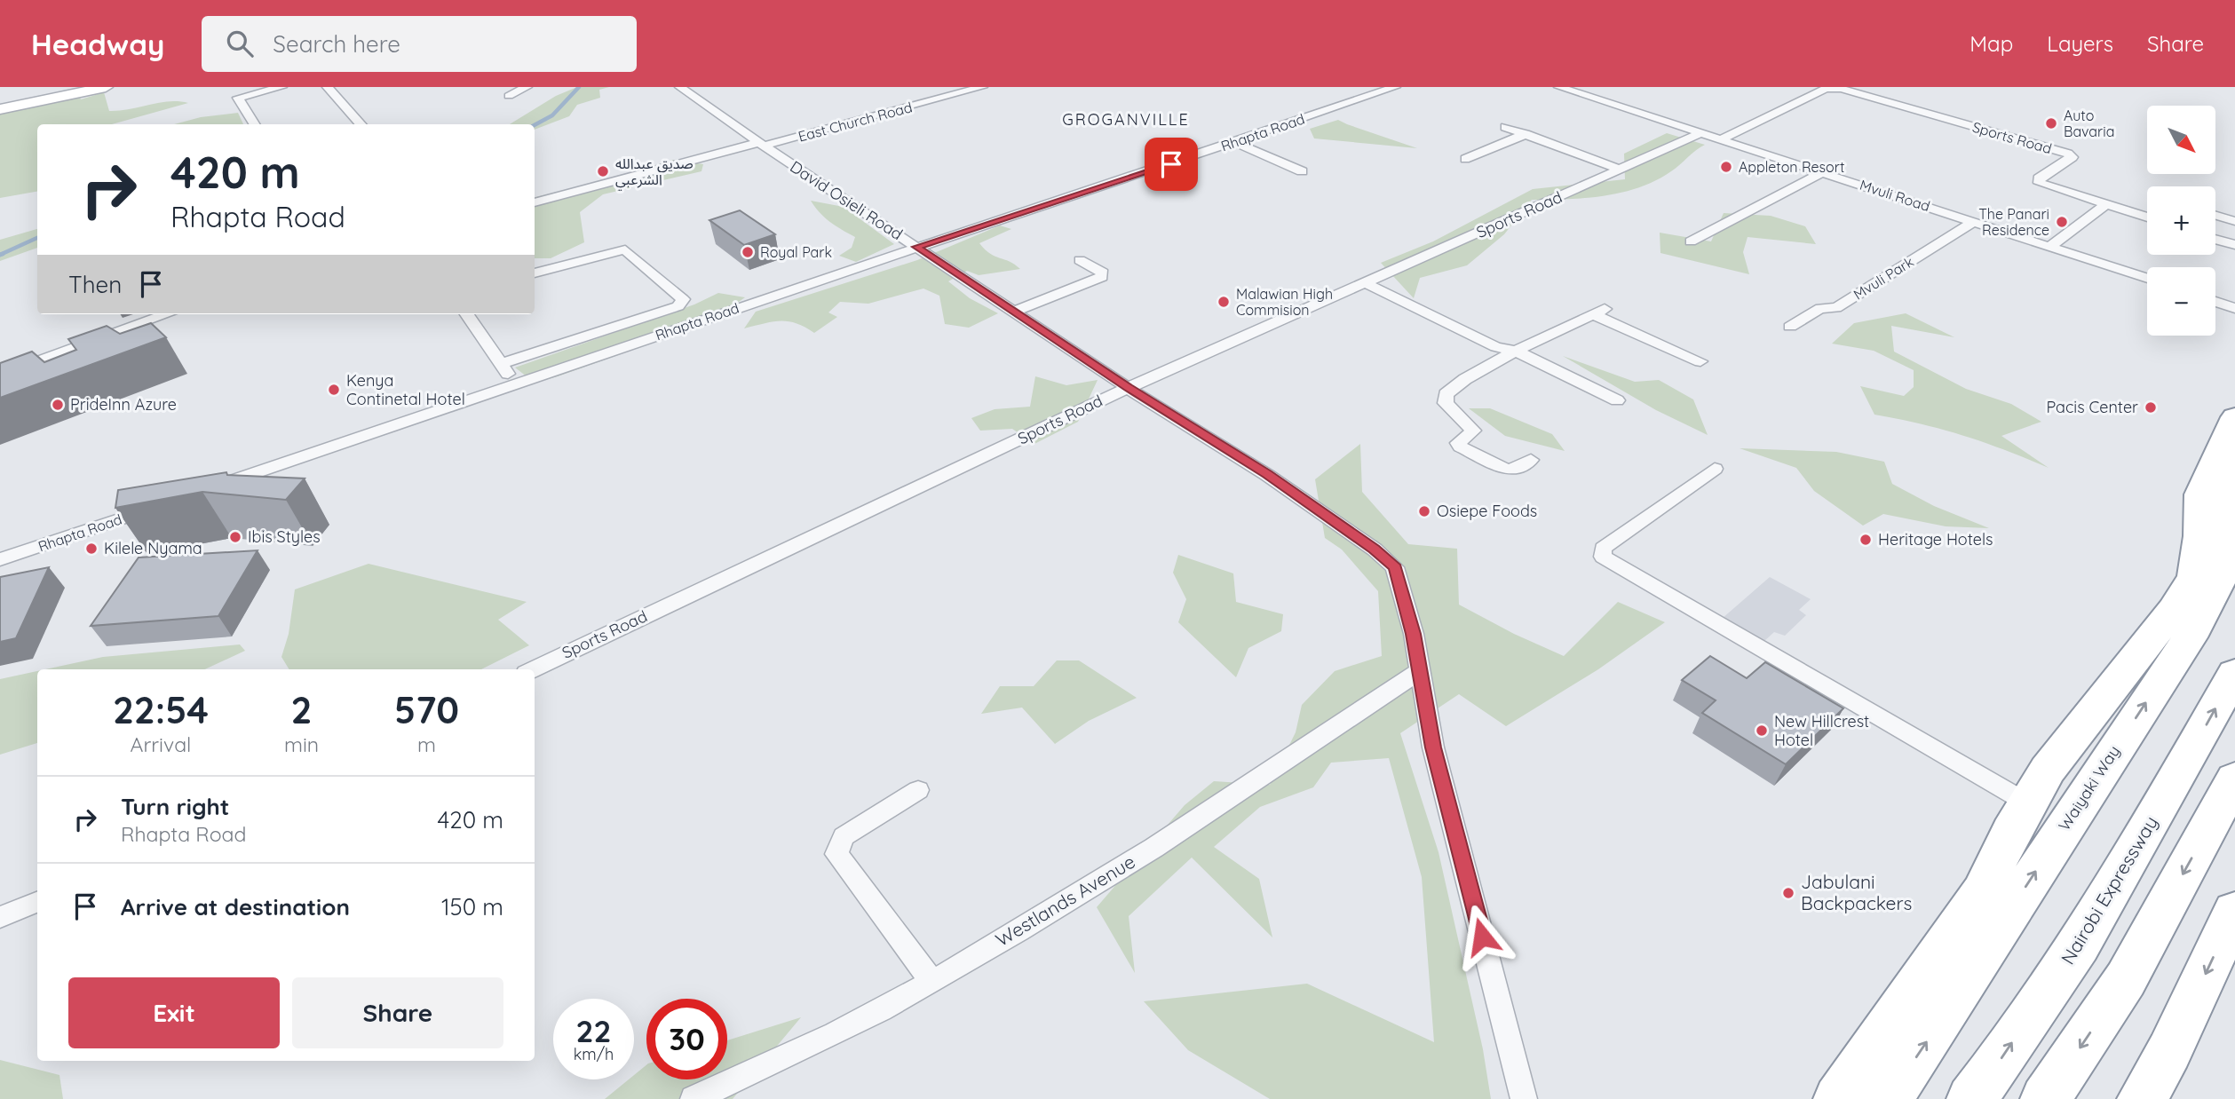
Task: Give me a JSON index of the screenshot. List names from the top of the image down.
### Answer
{
  "streets": {
    "highway": ["Waiyaki Way", "Nairobi Expressway"],
    "street": [
      "East Church Road",
      "Rhapta Road",
      "Sports Road",
      "Mvuli Road",
      "David Osieli Road",
      "Mvuli Park",
      "Westlands Avenue"
    ]
  },
  "crossings": [
    ["East Church Road", "David Osieli Road"],
    ["Rhapta Road", "David Osieli Road"],
    ["Sports Road", "Mvuli Road"],
    ["Sports Road", "David Osieli Road"],
    ["Mvuli Road", "Mvuli Park"],
    ["David Osieli Road", "Westlands Avenue"]
  ],
  "districts": ["GROGANVILLE"],
  "places": [
    "Auto Bavaria",
    "Appleton Resort",
    "صديق عبدالله الشرعبي",
    "The Panari Residence",
    "Royal Park",
    "Malawian High Commision",
    "Kenya Continetal Hotel",
    "PrideInn Azure",
    "Pacis Center",
    "Osiepe Foods",
    "Ibis Styles",
    "Heritage Hotels",
    "Kilele Nyama",
    "New Hillcrest Hotel",
    "Jabulani Backpackers"
  ],
  "north": "bottom right",
  "page": {
    "header": "Headway",
    "search": "Search here",
    "nav": ["Map", "Layers", "Share"],
    "map_buttons": ["+", "−"],
    "turn": ["420 m", "Rhapta Road"],
    "then": "Then",
    "eta": [
      "22:54",
      "Arrival",
      "2",
      "min",
      "570",
      "m"
    ],
    "list": [
      {
        "name": "Turn right",
        "note": "Rhapta Road",
        "value": "420 m"
      },
      {
        "name": "Arrive at destination",
        "value": "150 m"
      }
    ],
    "buttons": ["Exit", "Share"],
    "speed": "22 km/h",
    "limit": "30"
  }
}
